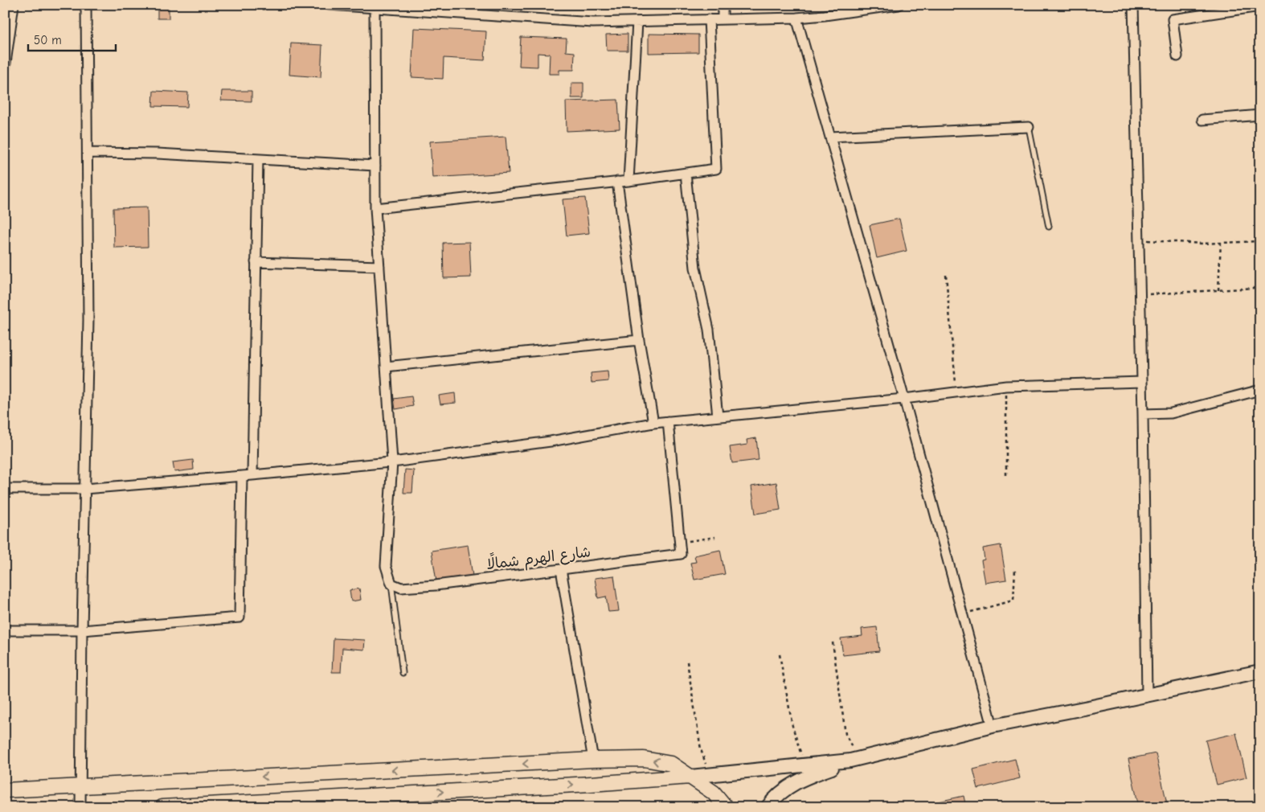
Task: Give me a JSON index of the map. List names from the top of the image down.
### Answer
{
  "streets": {
    "street": ["شارع الهرم شمالًا"]
  },
  "scale_bar": "50 m"
}
